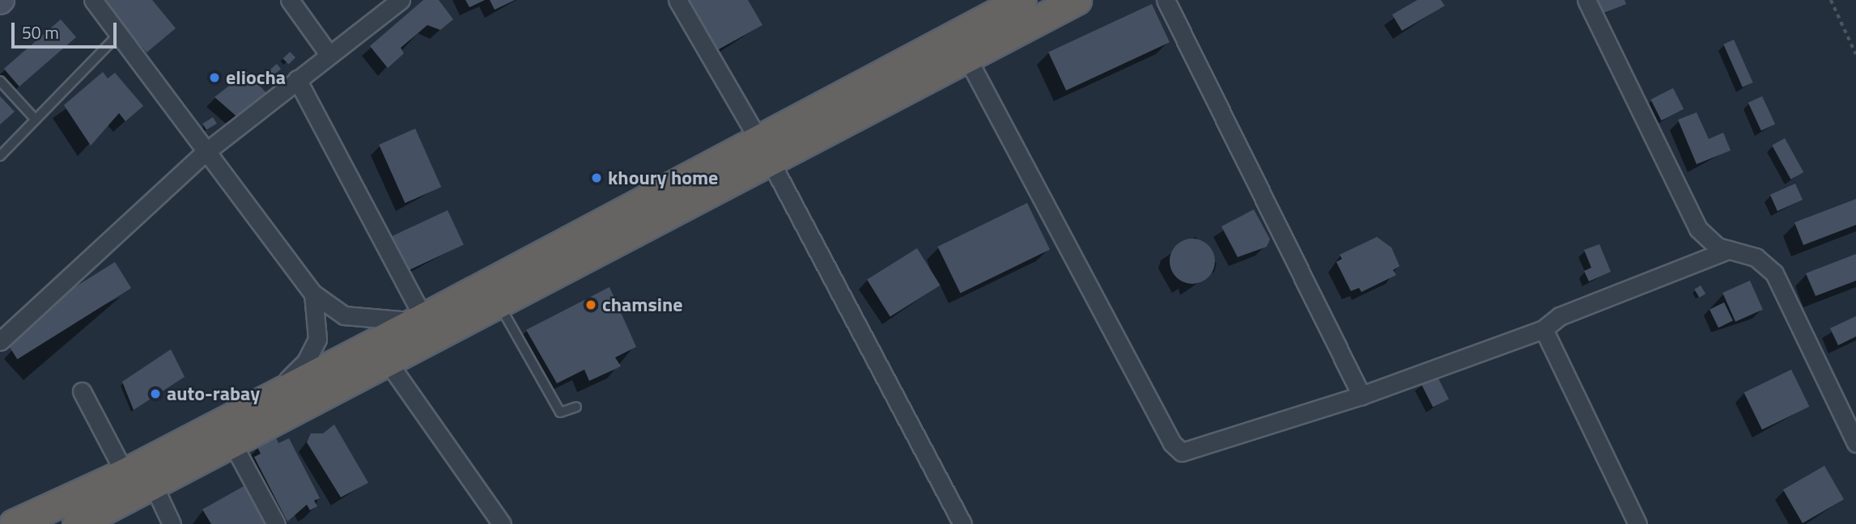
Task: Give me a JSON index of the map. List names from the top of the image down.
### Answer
{
  "places": [
    "eliocha",
    "khoury home",
    "chamsine",
    "auto-rabay"
  ],
  "scale_bar": "50 m"
}
